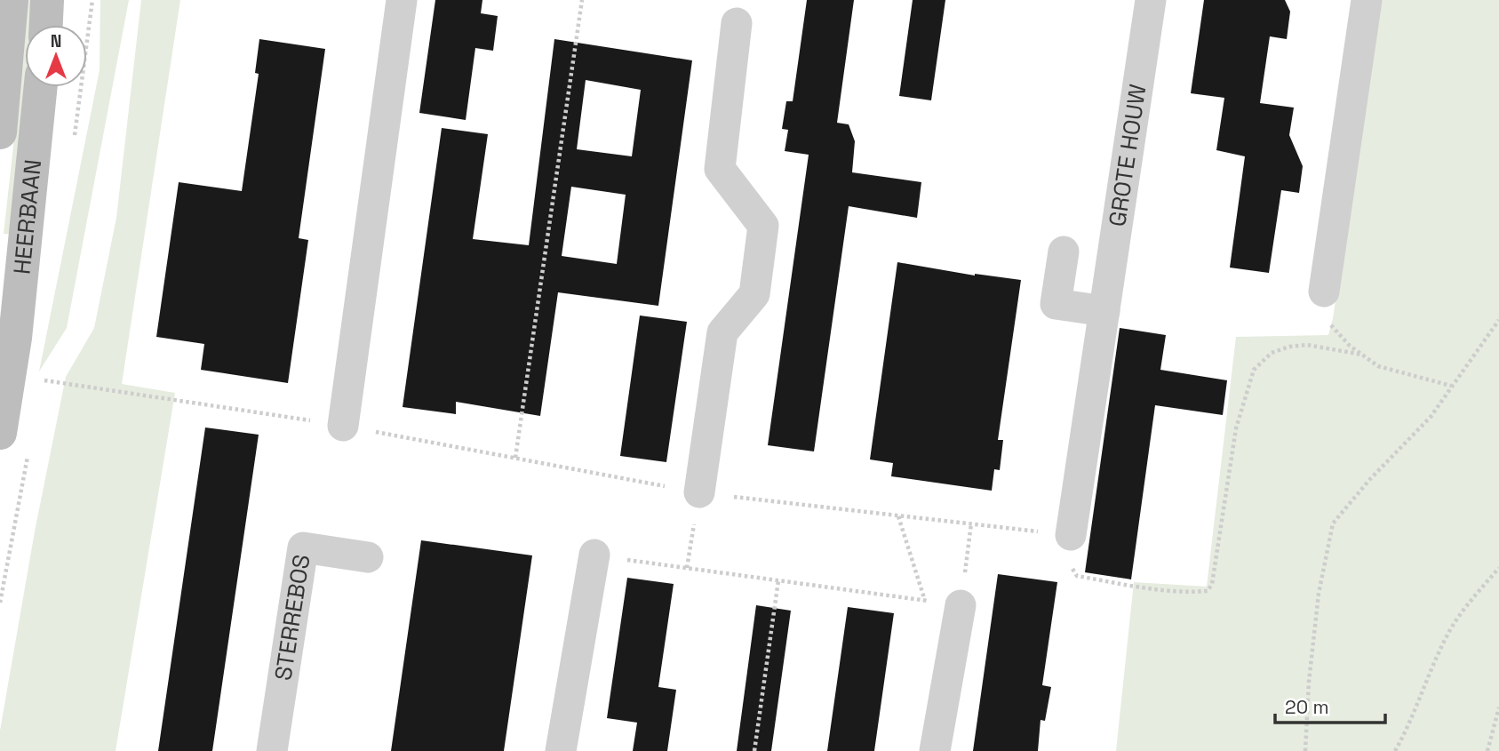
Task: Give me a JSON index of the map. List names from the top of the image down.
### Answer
{
  "streets": {
    "street": ["GROTE HOUW", "HEERBAAN", "STERREBOS"]
  },
  "scale_bar": "20 m",
  "north": "top"
}
